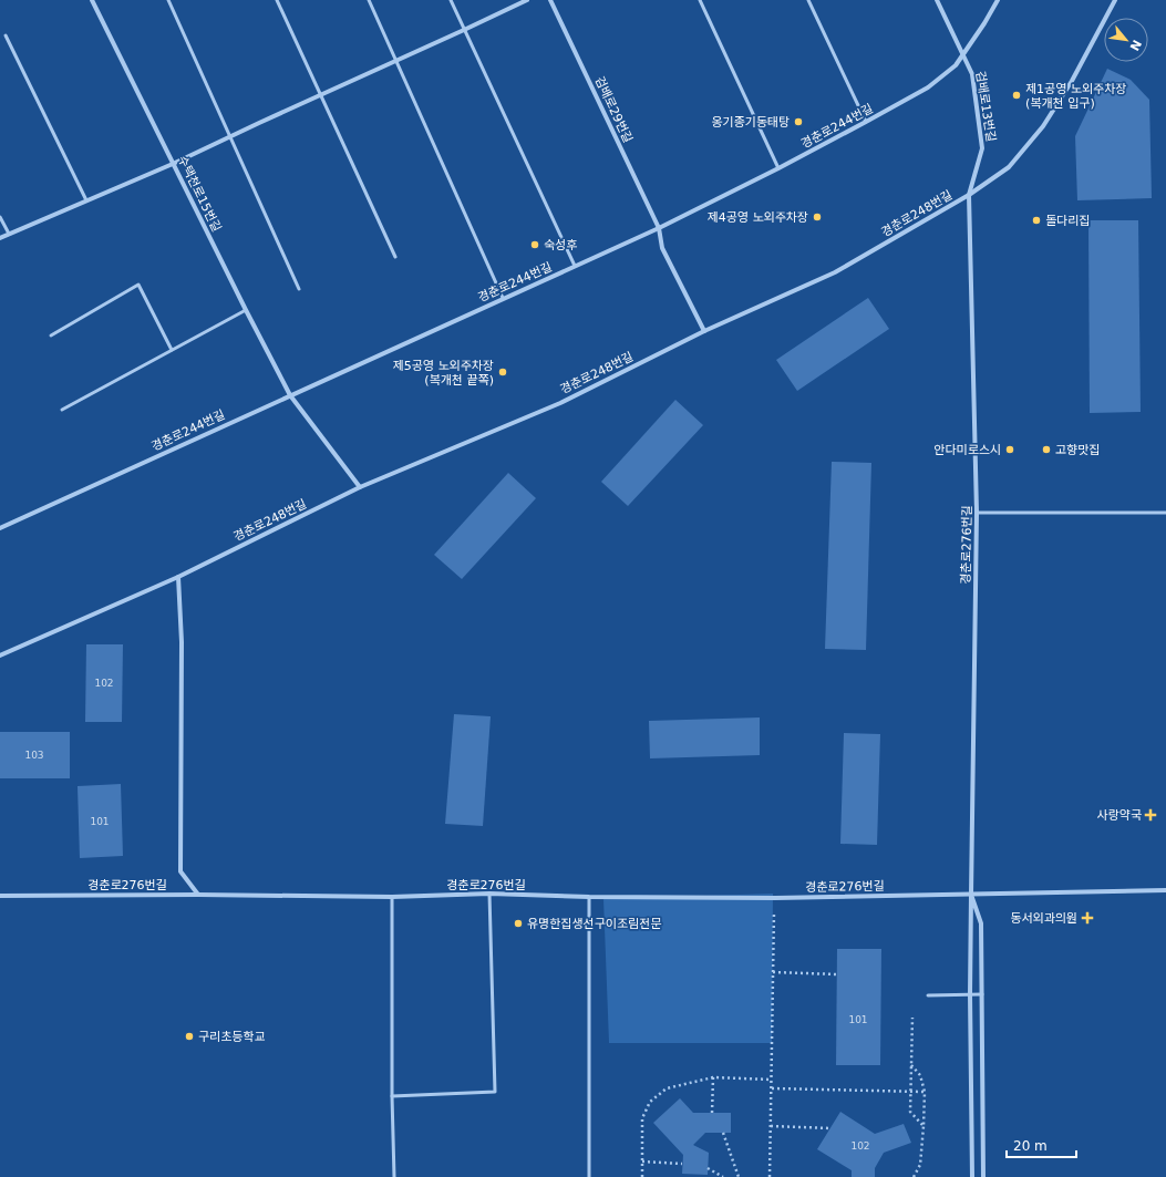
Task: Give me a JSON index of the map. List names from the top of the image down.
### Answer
{
  "streets": {
    "street": [
      "검배로13번길",
      "검배로29번길",
      "경춘로244번길",
      "수택천로15번길",
      "경춘로248번길",
      "경춘로276번길"
    ]
  },
  "crossings": [
    ["검배로13번길", "경춘로244번길"],
    ["검배로13번길", "경춘로248번길"],
    ["검배로13번길", "경춘로276번길"],
    ["검배로29번길", "경춘로244번길"],
    ["검배로29번길", "경춘로248번길"],
    ["경춘로244번길", "수택천로15번길"],
    ["수택천로15번길", "경춘로248번길"],
    ["경춘로248번길", "경춘로276번길"]
  ],
  "places": {
    "other": [
      "제1공영 노외주차장 (복개천 입구)",
      "옹기종기동태탕",
      "제4공영 노외주차장",
      "돌다리집",
      "숙성후",
      "제5공영 노외주차장 (복개천 끝쪽)",
      "안다미로스시",
      "고향맛집",
      "유명한집생선구이조림전문",
      "구리초등학교"
    ],
    "health": ["사랑약국", "동서외과의원"]
  },
  "house_numbers": [
    "102",
    "103",
    "101",
    "101",
    "102"
  ],
  "scale_bar": "20 m",
  "north": "bottom right"
}
